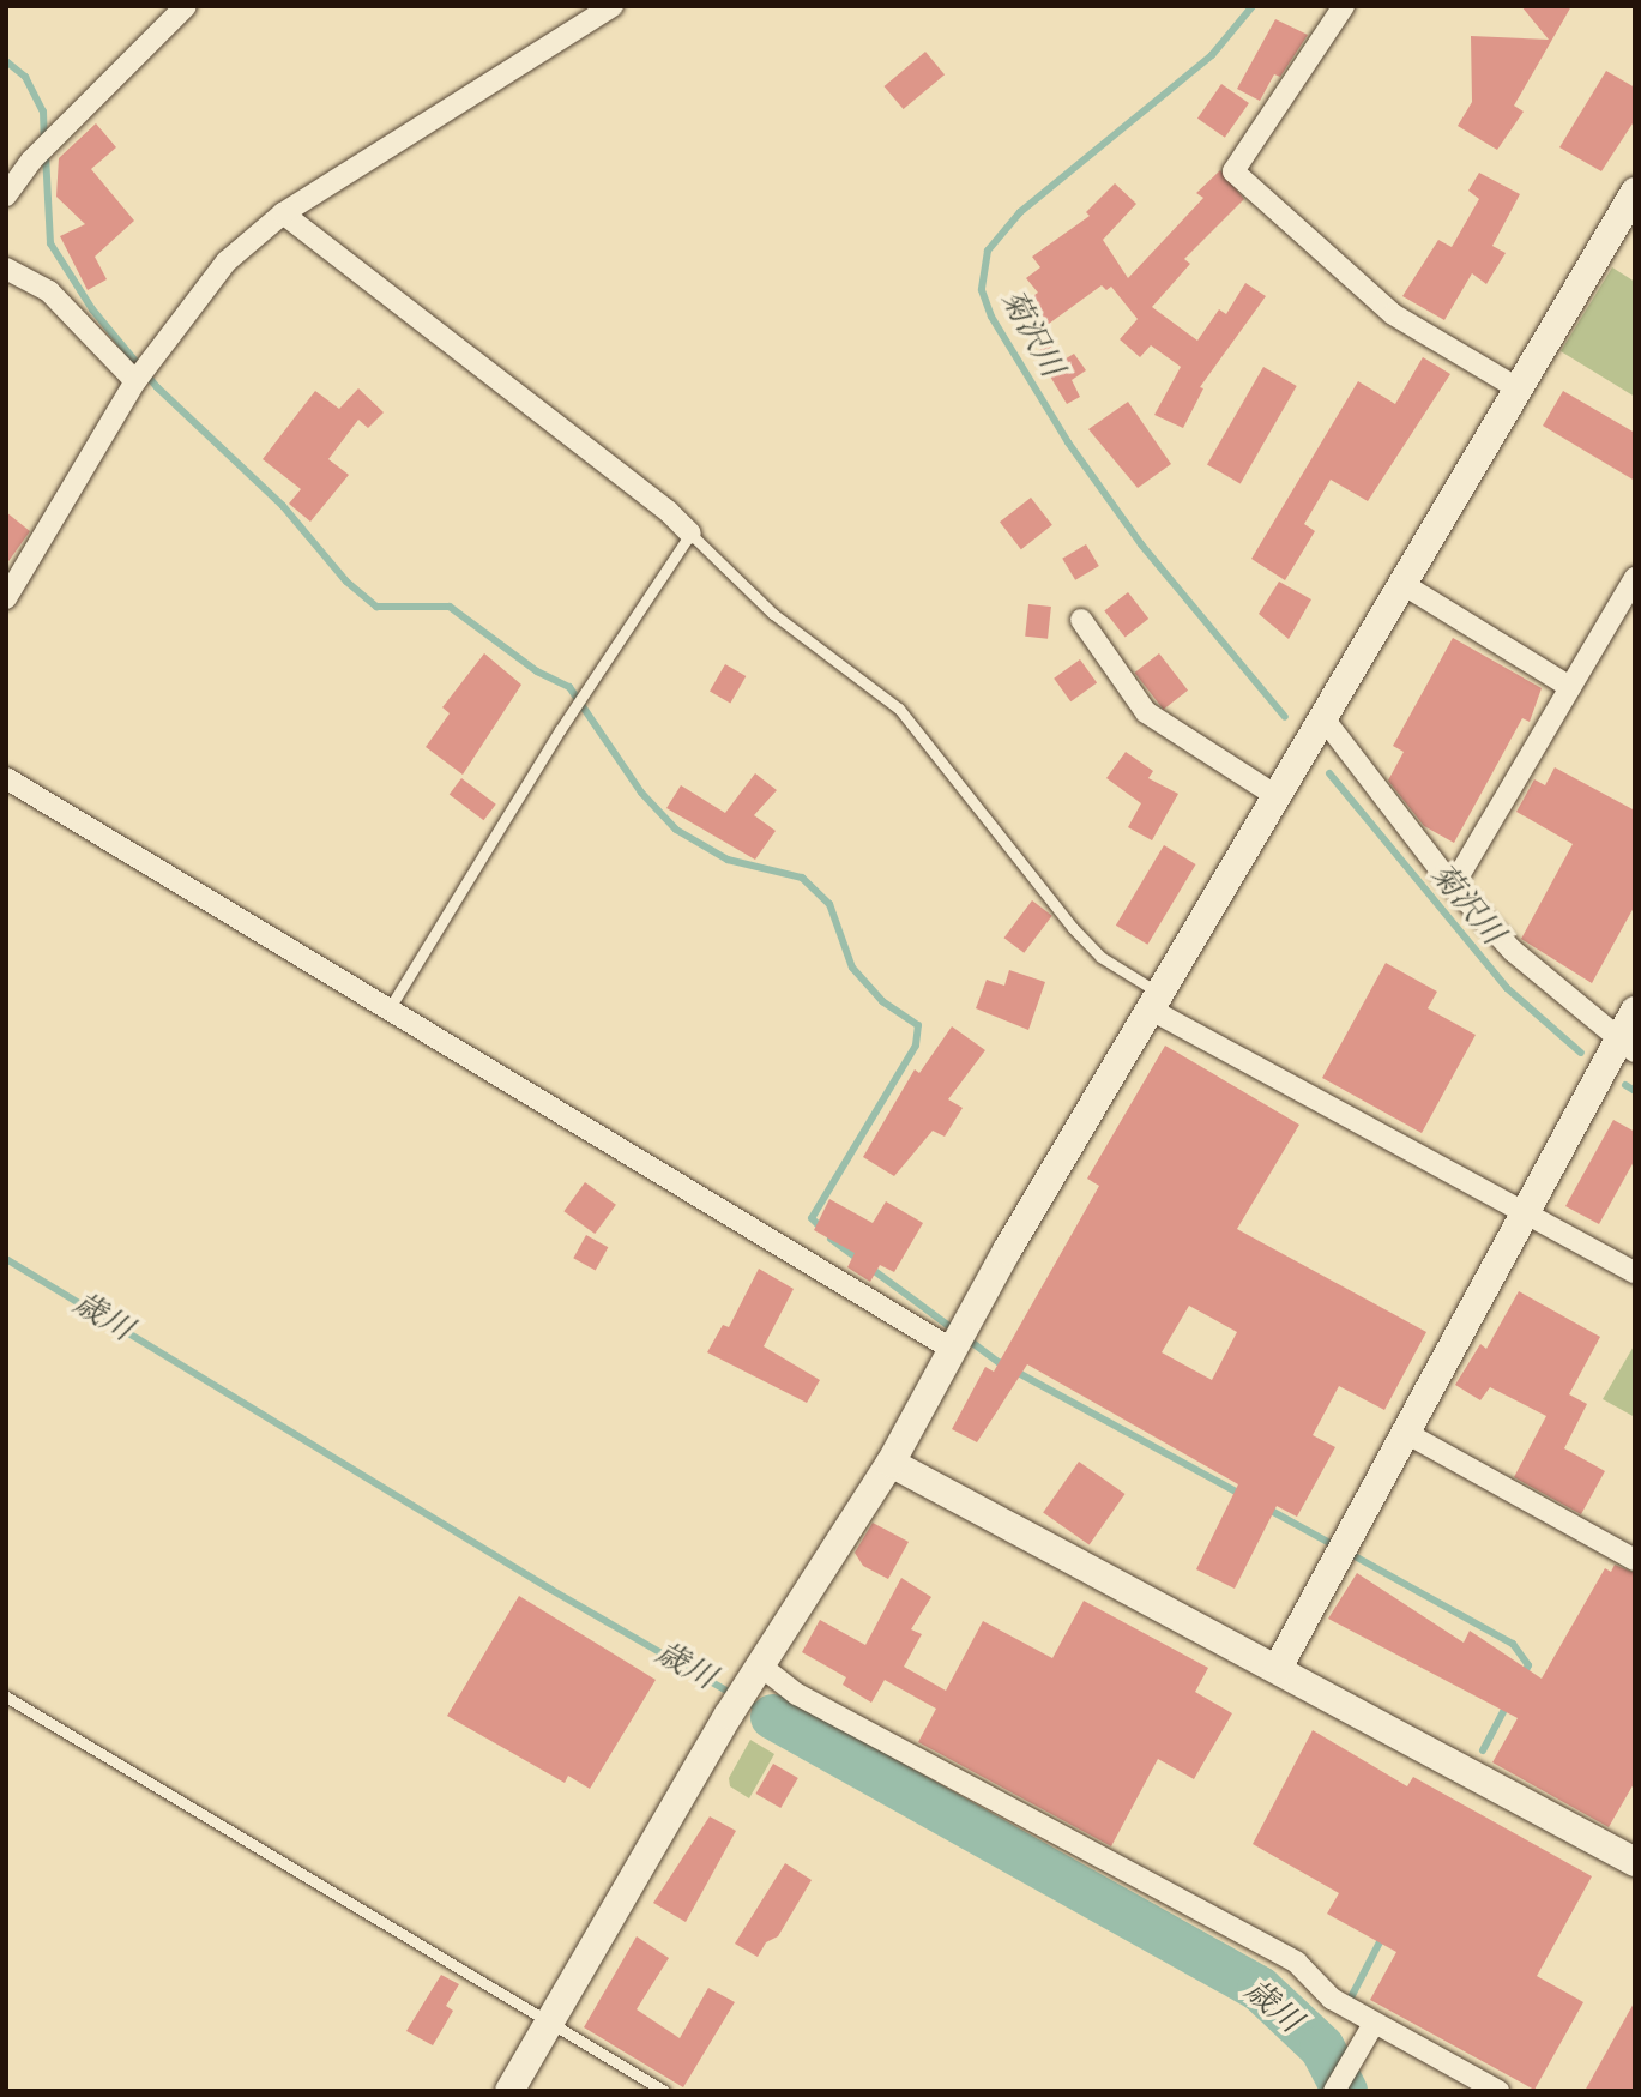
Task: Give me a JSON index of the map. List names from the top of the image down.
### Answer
{
  "water": ["菊沢川", "歳川"]
}
